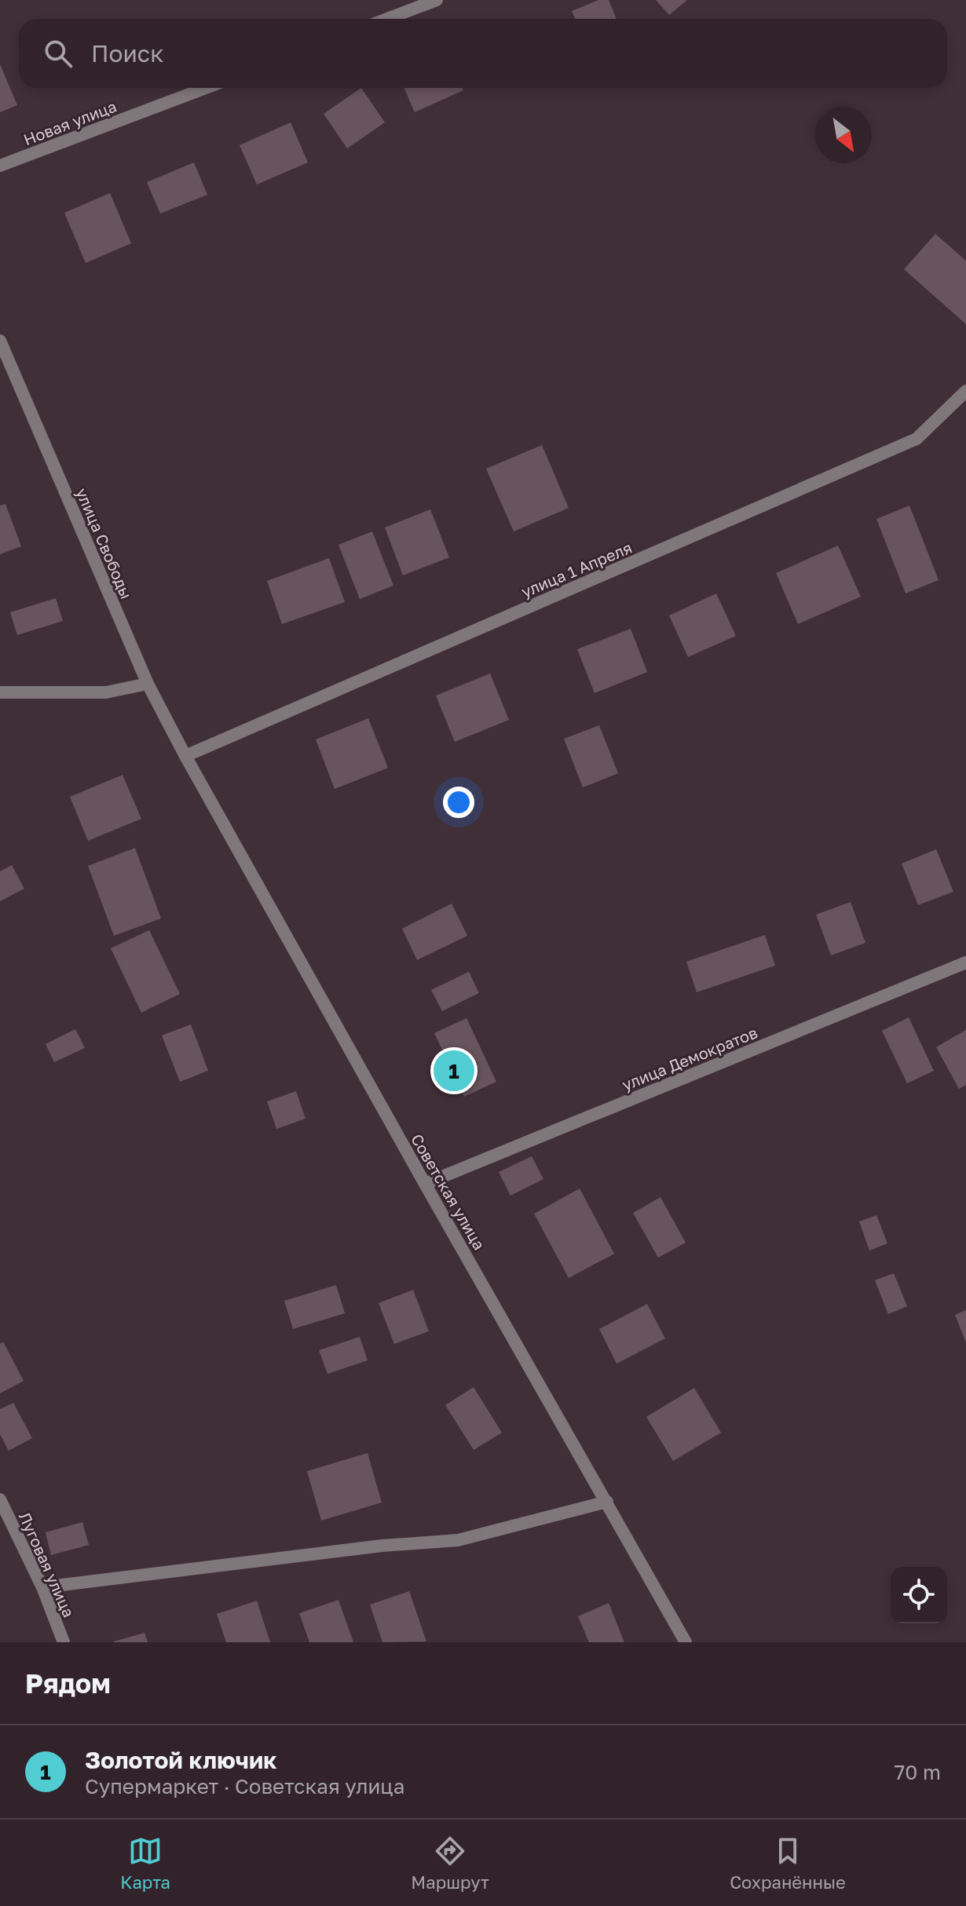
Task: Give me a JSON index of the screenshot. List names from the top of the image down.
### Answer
{
  "streets": {
    "street": [
      "Новая улица",
      "улица Свободы",
      "улица 1 Апреля",
      "улица Демократов",
      "Советская улица",
      "Луговая улица"
    ]
  },
  "crossings": [
    ["улица Свободы", "улица 1 Апреля"],
    ["улица Свободы", "Советская улица"],
    ["улица 1 Апреля", "Советская улица"],
    ["улица Демократов", "Советская улица"]
  ],
  "north": "bottom right",
  "page": {
    "search": "Поиск",
    "pins": "1",
    "heading": "Рядом",
    "list": [
      {
        "mark": "1",
        "name": "Золотой ключик",
        "note": "Супермаркет · Советская улица",
        "value": "70 m"
      }
    ],
    "nav": ["Карта", "Маршрут", "Сохранённые"]
  }
}
